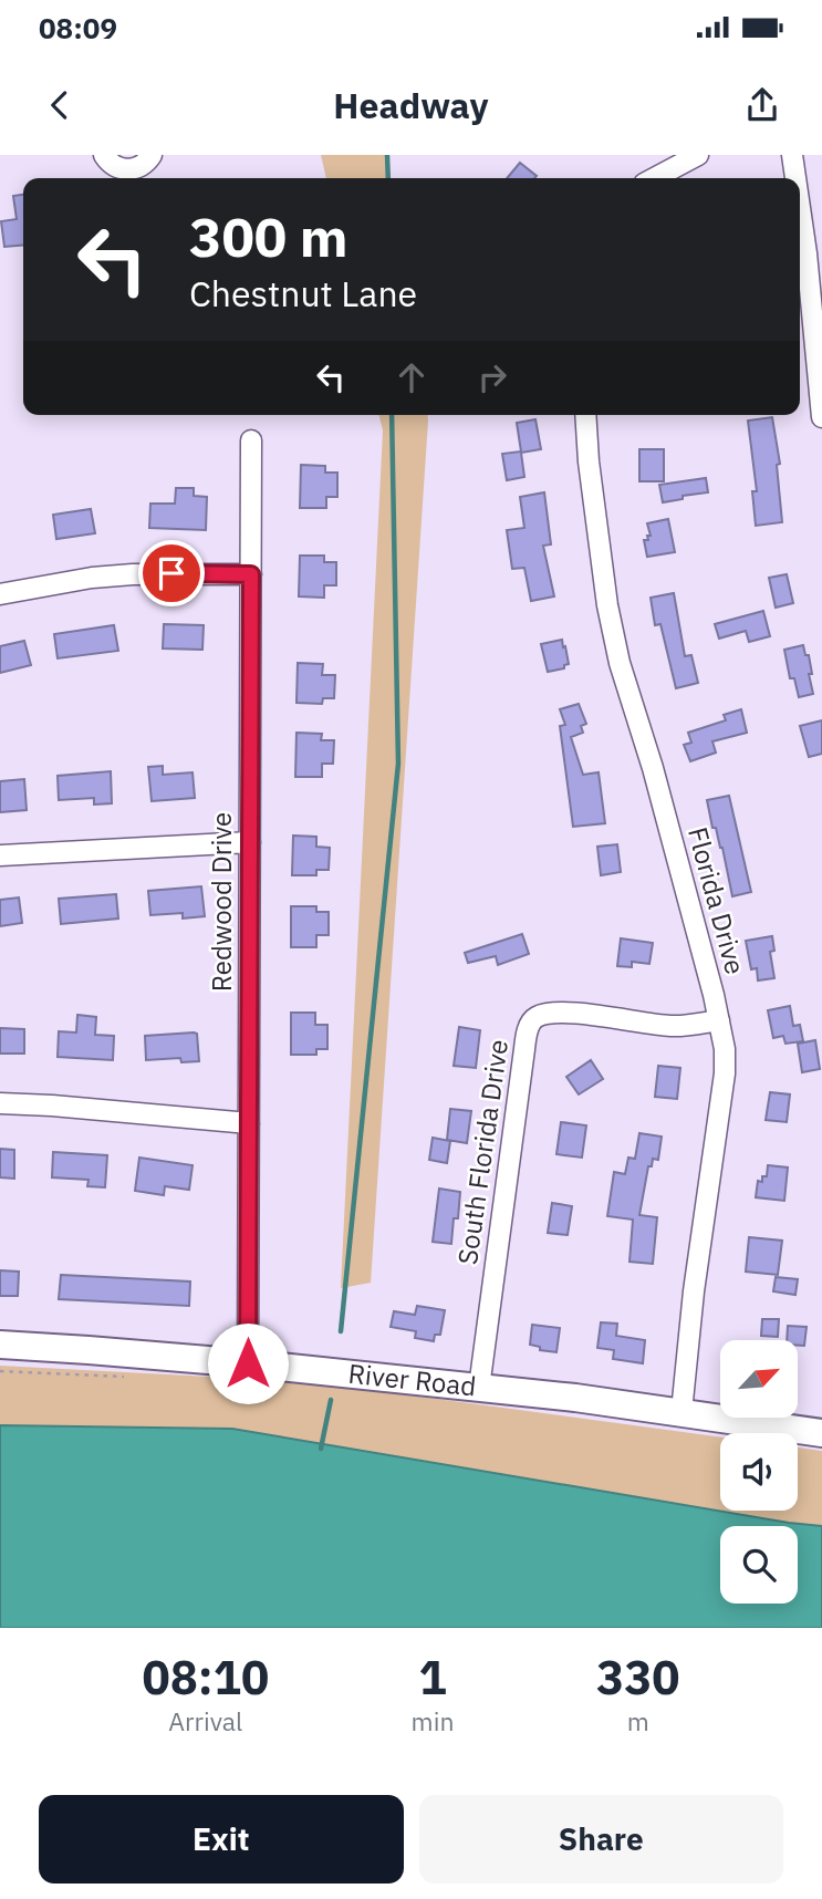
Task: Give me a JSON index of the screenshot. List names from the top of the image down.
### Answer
{
  "streets": {
    "street": [
      "Florida Drive",
      "Redwood Drive",
      "South Florida Drive",
      "River Road"
    ]
  },
  "crossings": [
    ["Florida Drive", "South Florida Drive"],
    ["Florida Drive", "River Road"],
    ["Redwood Drive", "River Road"],
    ["South Florida Drive", "River Road"]
  ],
  "north": "top right",
  "page": {
    "status": "08:09",
    "header": "Headway",
    "turn": ["300 m", "Chestnut Lane"],
    "eta": [
      "08:10",
      "Arrival",
      "1",
      "min",
      "330",
      "m"
    ],
    "buttons": ["Exit", "Share"]
  }
}
